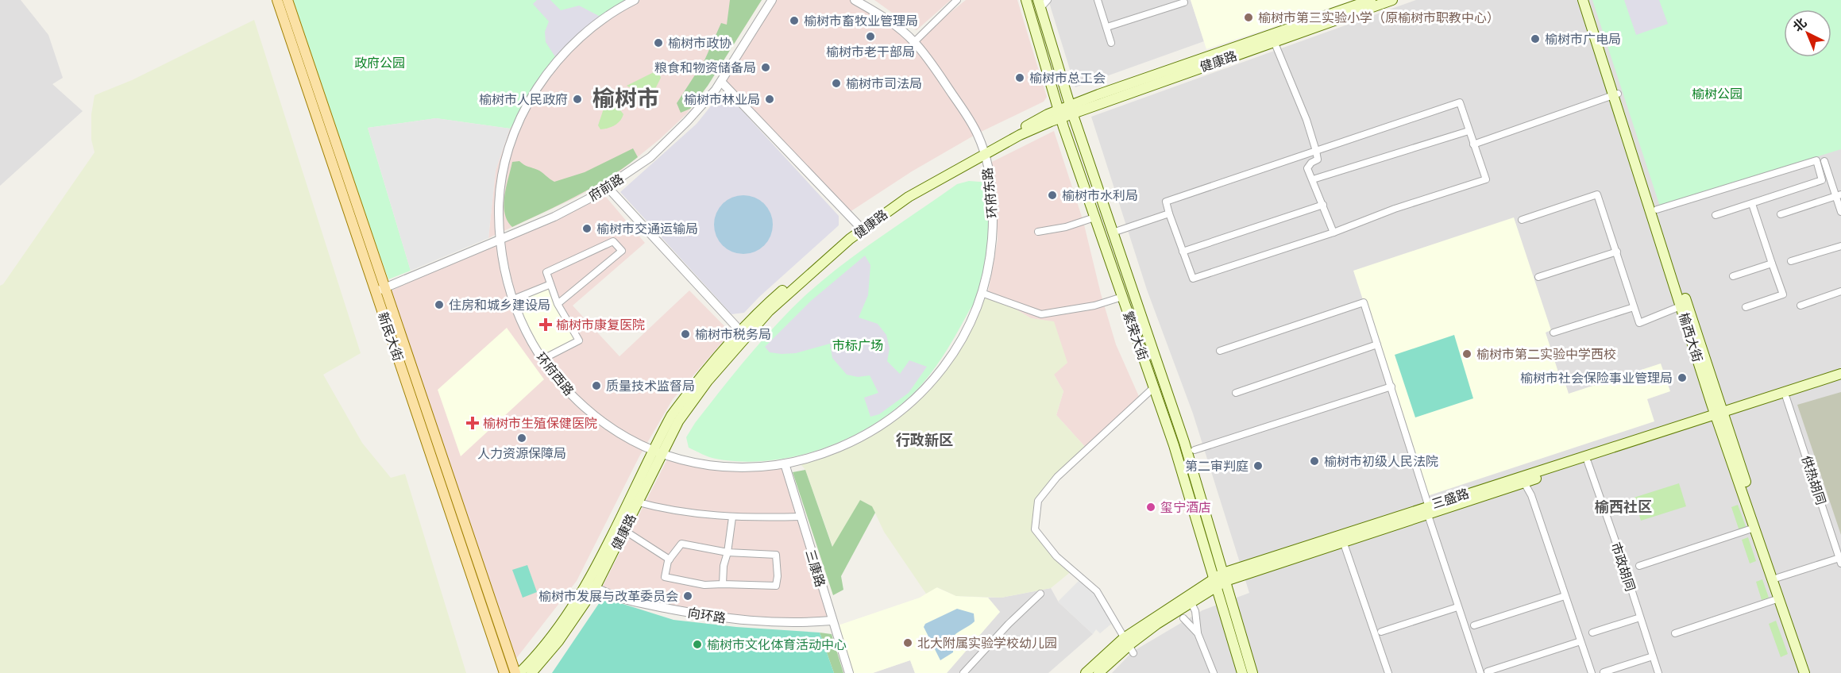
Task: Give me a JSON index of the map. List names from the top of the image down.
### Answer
{
  "streets": {
    "main road": [
      "健康路",
      "繁荣大街",
      "新民大街",
      "榆西大街",
      "三盛路"
    ],
    "street": [
      "府前路",
      "环府东路",
      "环府西路",
      "供热胡同",
      "市政胡同",
      "三康路",
      "向环路"
    ]
  },
  "crossings": [
    ["健康路", "环府东路"],
    ["健康路", "繁荣大街"],
    ["健康路", "环府西路"],
    ["健康路", "向环路"],
    ["府前路", "新民大街"],
    ["府前路", "环府西路"],
    ["环府东路", "环府西路"],
    ["繁荣大街", "三盛路"],
    ["榆西大街", "三盛路"],
    ["环府西路", "三康路"],
    ["供热胡同", "三盛路"],
    ["三盛路", "市政胡同"],
    ["三康路", "向环路"]
  ],
  "districts": ["榆树市", "行政新区", "榆西社区"],
  "parks": ["政府公园", "榆树公园", "市标广场"],
  "places": {
    "other": [
      "榆树市第三实验小学（原榆树市职教中心）",
      "榆树市畜牧业管理局",
      "榆树市老干部局",
      "榆树市广电局",
      "榆树市政协",
      "粮食和物资储备局",
      "榆树市总工会",
      "榆树市司法局",
      "榆树市人民政府",
      "榆树市林业局",
      "榆树市水利局",
      "榆树市交通运输局",
      "住房和城乡建设局",
      "榆树市税务局",
      "榆树市第二实验中学西校",
      "榆树市社会保险事业管理局",
      "质量技术监督局",
      "人力资源保障局",
      "榆树市初级人民法院",
      "第二审判庭",
      "玺宁酒店",
      "榆树市发展与改革委员会",
      "北大附属实验学校幼儿园",
      "榆树市文化体育活动中心"
    ],
    "health": ["榆树市康复医院", "榆树市生殖保健医院"]
  },
  "north": "top left"
}
